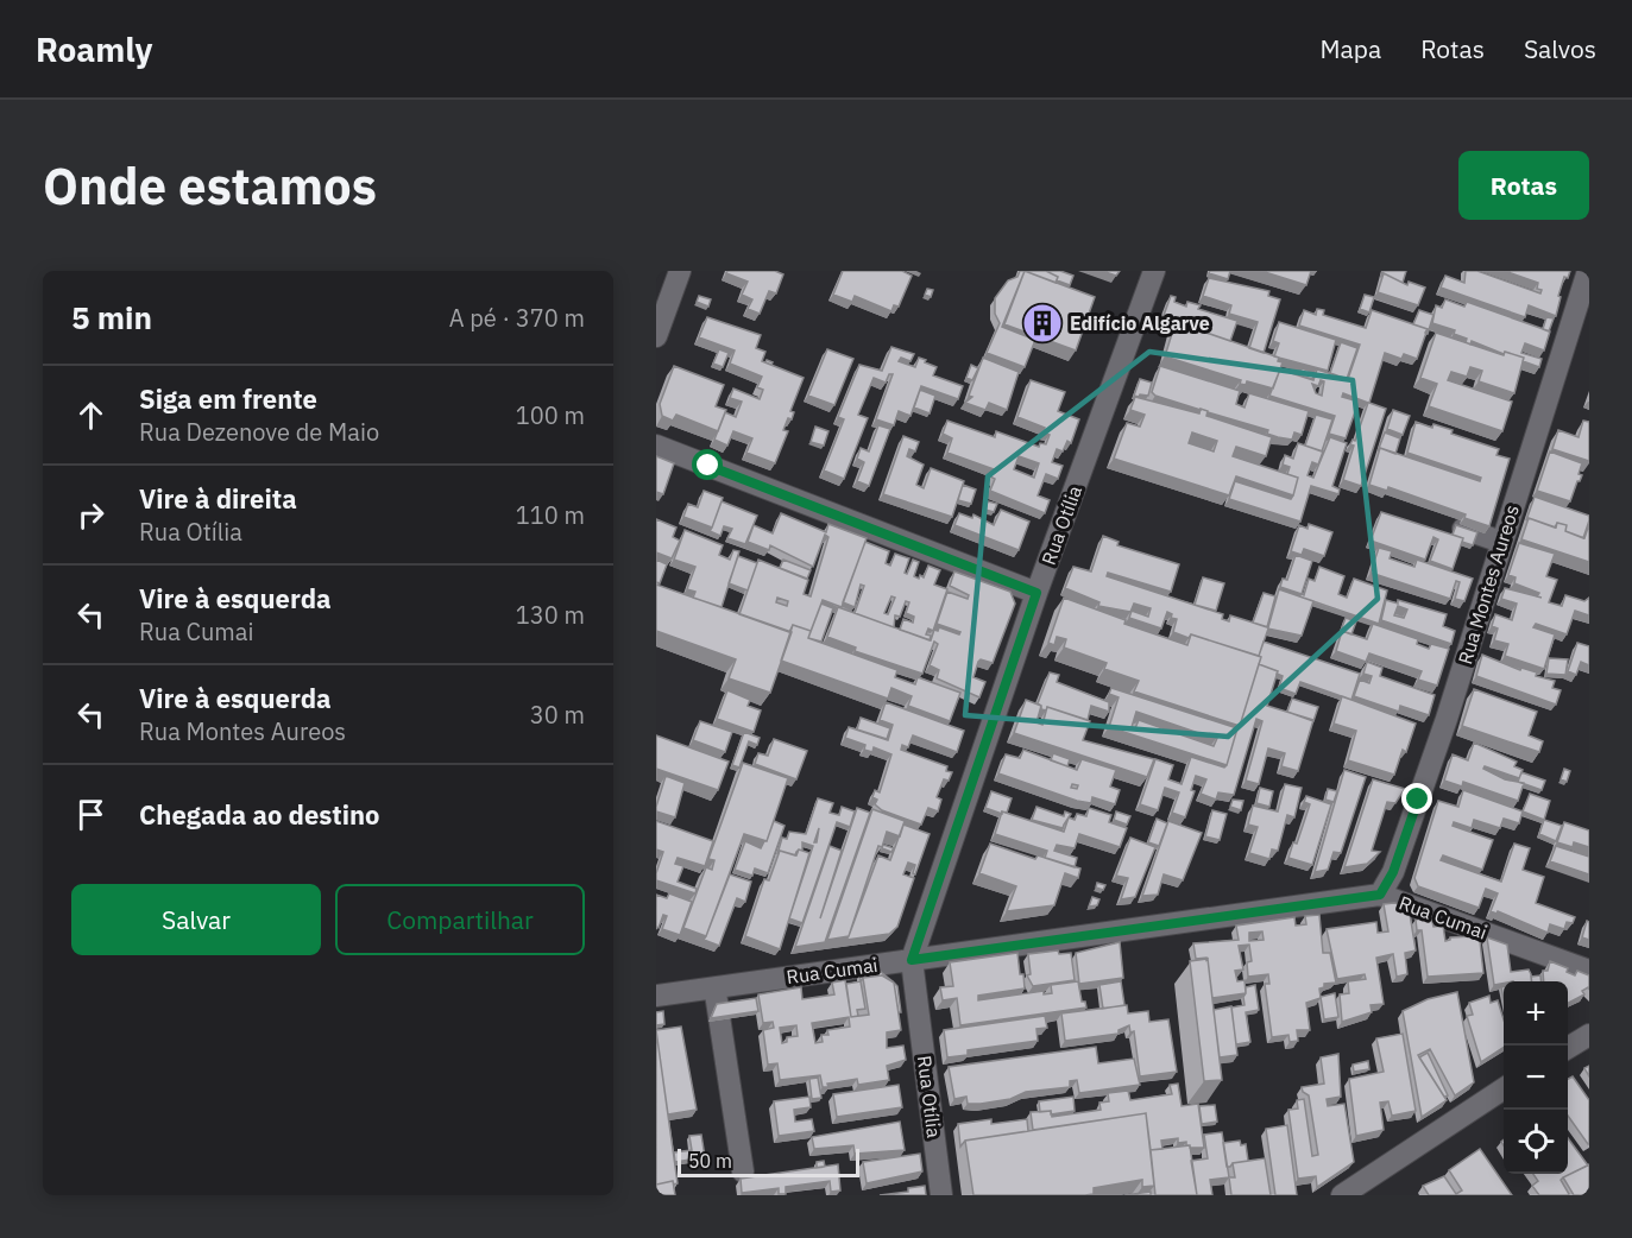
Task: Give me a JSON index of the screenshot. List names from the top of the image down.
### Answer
{
  "streets": {
    "street": ["Rua Otília", "Rua Montes Aureos", "Rua Cumai"]
  },
  "crossings": [
    ["Rua Otília", "Rua Cumai"],
    ["Rua Montes Aureos", "Rua Cumai"]
  ],
  "places": {
    "building": ["Edifício Algarve"]
  },
  "scale_bar": "50 m",
  "page": {
    "header": "Roamly",
    "nav": ["Mapa", "Rotas", "Salvos"],
    "buttons": [
      "Rotas",
      ["Salvar", "Compartilhar"]
    ],
    "title": "Onde estamos",
    "heading": ["5 min", "A pé · 370 m"],
    "list": [
      ["Siga em frente", "Rua Dezenove de Maio", "100 m"],
      ["Vire à direita", "Rua Otília", "110 m"],
      ["Vire à esquerda", "Rua Cumai", "130 m"],
      ["Vire à esquerda", "Rua Montes Aureos", "30 m"],
      "Chegada ao destino"
    ],
    "map_buttons": ["+", "−"],
    "scale": "50 m"
  }
}
